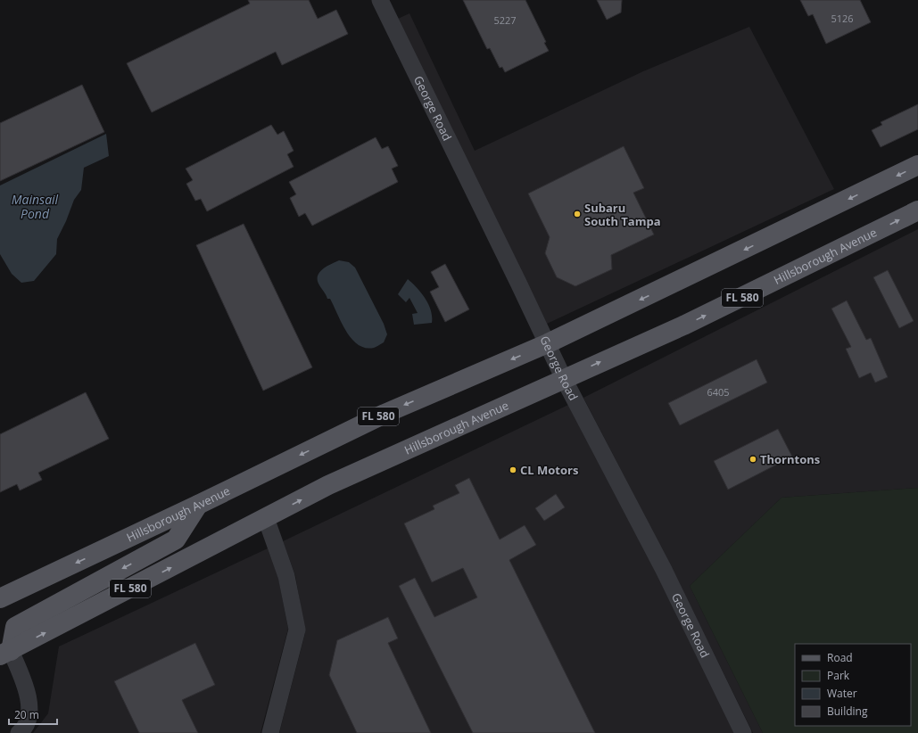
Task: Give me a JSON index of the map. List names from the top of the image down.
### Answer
{
  "streets": {
    "main road": ["Hillsborough Avenue", "FL 580"],
    "street": ["George Road"]
  },
  "crossings": [
    ["George Road", "Hillsborough Avenue"]
  ],
  "water": ["Mainsail Pond"],
  "places": ["Subaru South Tampa", "Thorntons", "CL Motors"],
  "house_numbers": ["5126", "5227", "6405"],
  "legend": [
    "Road",
    "Park",
    "Water",
    "Building"
  ],
  "scale_bar": "20 m"
}
